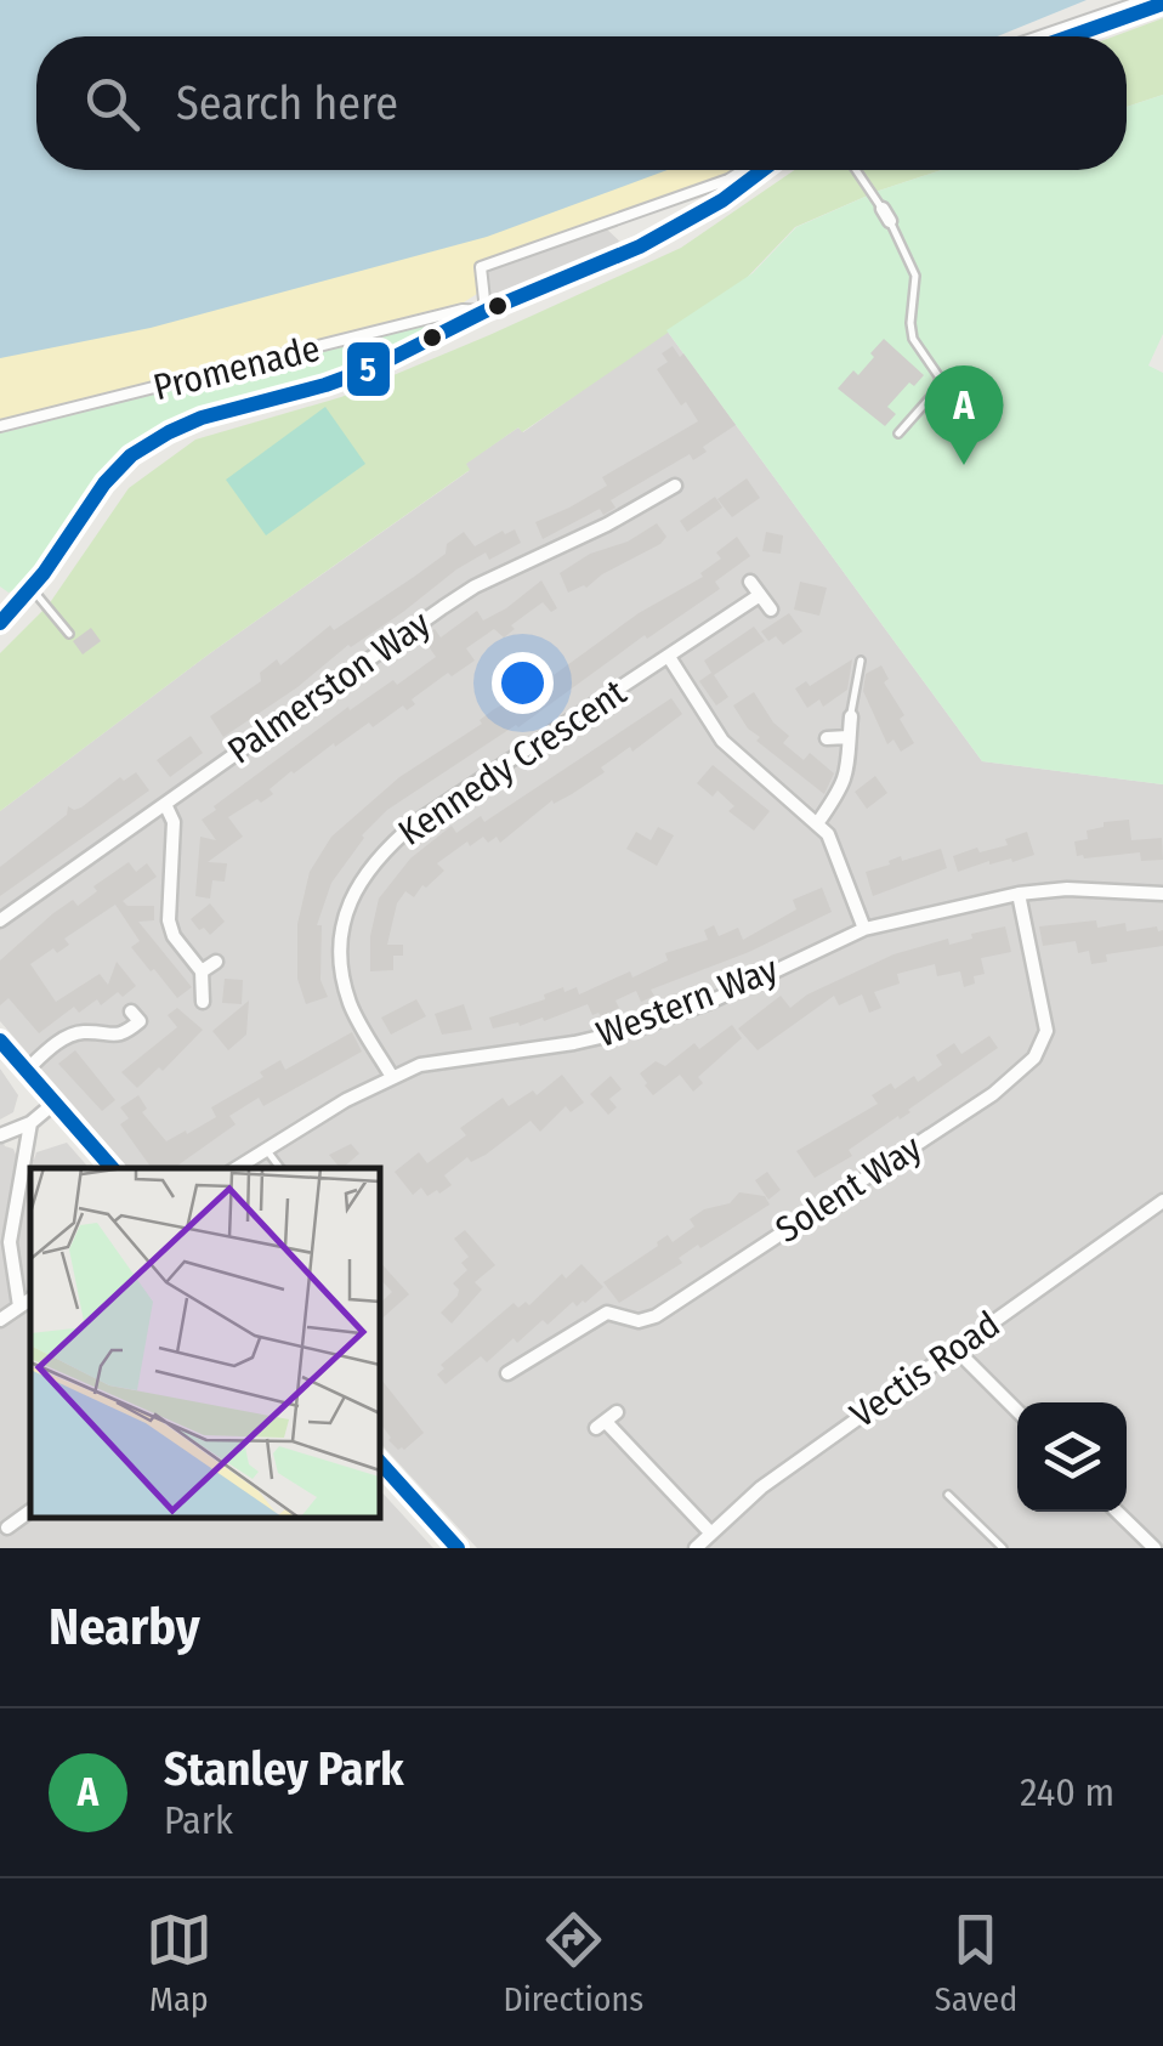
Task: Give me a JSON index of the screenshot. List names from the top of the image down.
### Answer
{
  "streets": {
    "street": [
      "Promenade",
      "Palmerston Way",
      "Kennedy Crescent",
      "Western Way",
      "Solent Way",
      "Vectis Road"
    ]
  },
  "crossings": [
    ["Kennedy Crescent", "Western Way"],
    ["Western Way", "Solent Way"]
  ],
  "lines": ["transit line 5"],
  "page": {
    "search": "Search here",
    "pins": "A",
    "heading": "Nearby",
    "list": [
      {
        "mark": "A",
        "name": "Stanley Park",
        "note": "Park",
        "value": "240 m"
      }
    ],
    "nav": ["Map", "Directions", "Saved"]
  }
}
